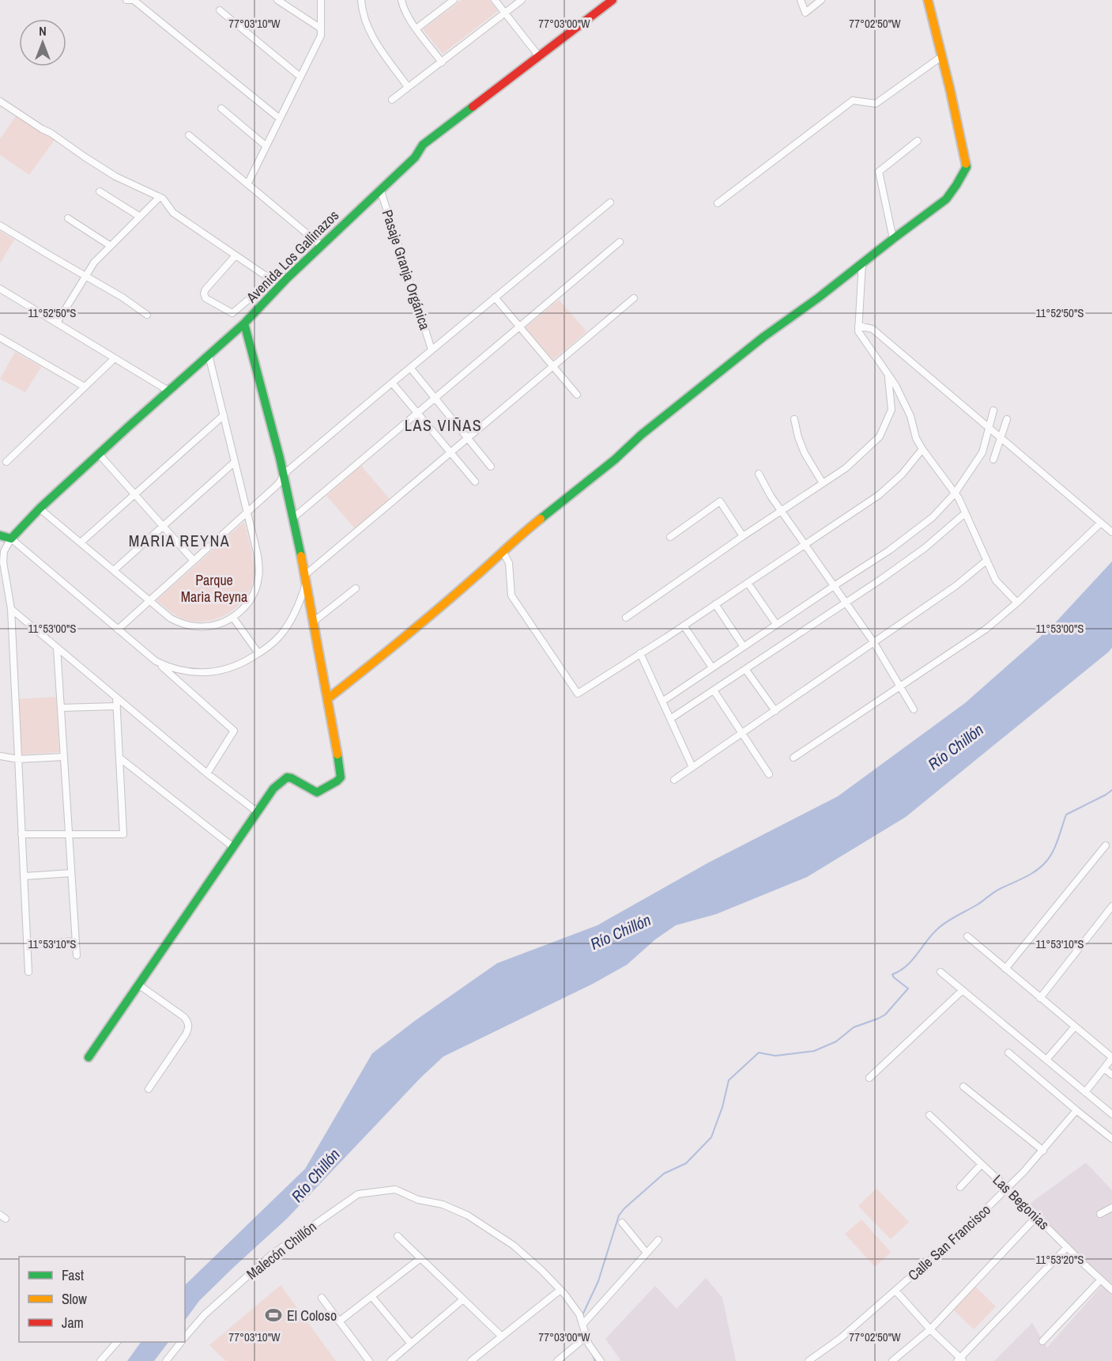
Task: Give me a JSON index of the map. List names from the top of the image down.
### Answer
{
  "streets": {
    "street": [
      "Avenida Los Gallinazos",
      "Pasaje Granja Orgánica",
      "Las Begonias",
      "Calle San Francisco",
      "Malecón Chillón"
    ]
  },
  "crossings": [
    ["Avenida Los Gallinazos", "Pasaje Granja Orgánica"],
    ["Las Begonias", "Calle San Francisco"]
  ],
  "districts": ["LAS VIÑAS", "MARIA REYNA"],
  "water": ["Río Chillón"],
  "parks": ["Parque Maria Reyna"],
  "places": {
    "sports": ["El Coloso"]
  },
  "legend": ["Fast", "Slow", "Jam"],
  "north": "top",
  "coordinates": [
    "77°03'10\"W",
    "77°03'00\"W",
    "77°02'50\"W",
    "11°52'50\"S",
    "11°53'00\"S",
    "11°53'10\"S",
    "11°53'20\"S"
  ]
}
